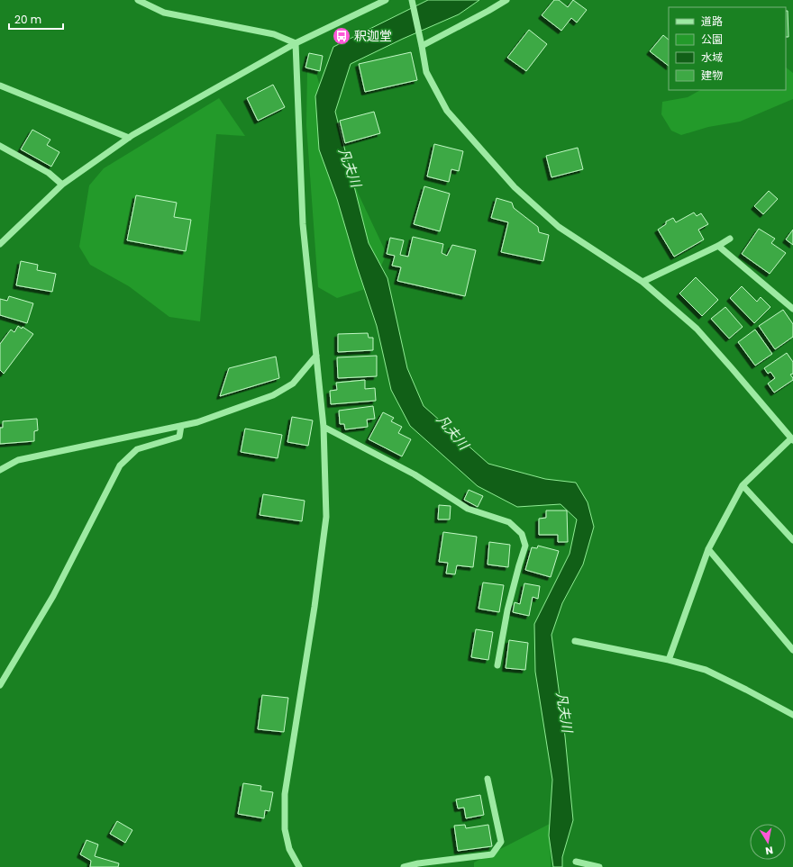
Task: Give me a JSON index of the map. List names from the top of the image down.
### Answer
{
  "water": ["凡夫川"],
  "places": {
    "bus stop": ["釈迦堂"]
  },
  "legend": [
    "道路",
    "公園",
    "水域",
    "建物"
  ],
  "scale_bar": "20 m",
  "north": "bottom"
}
